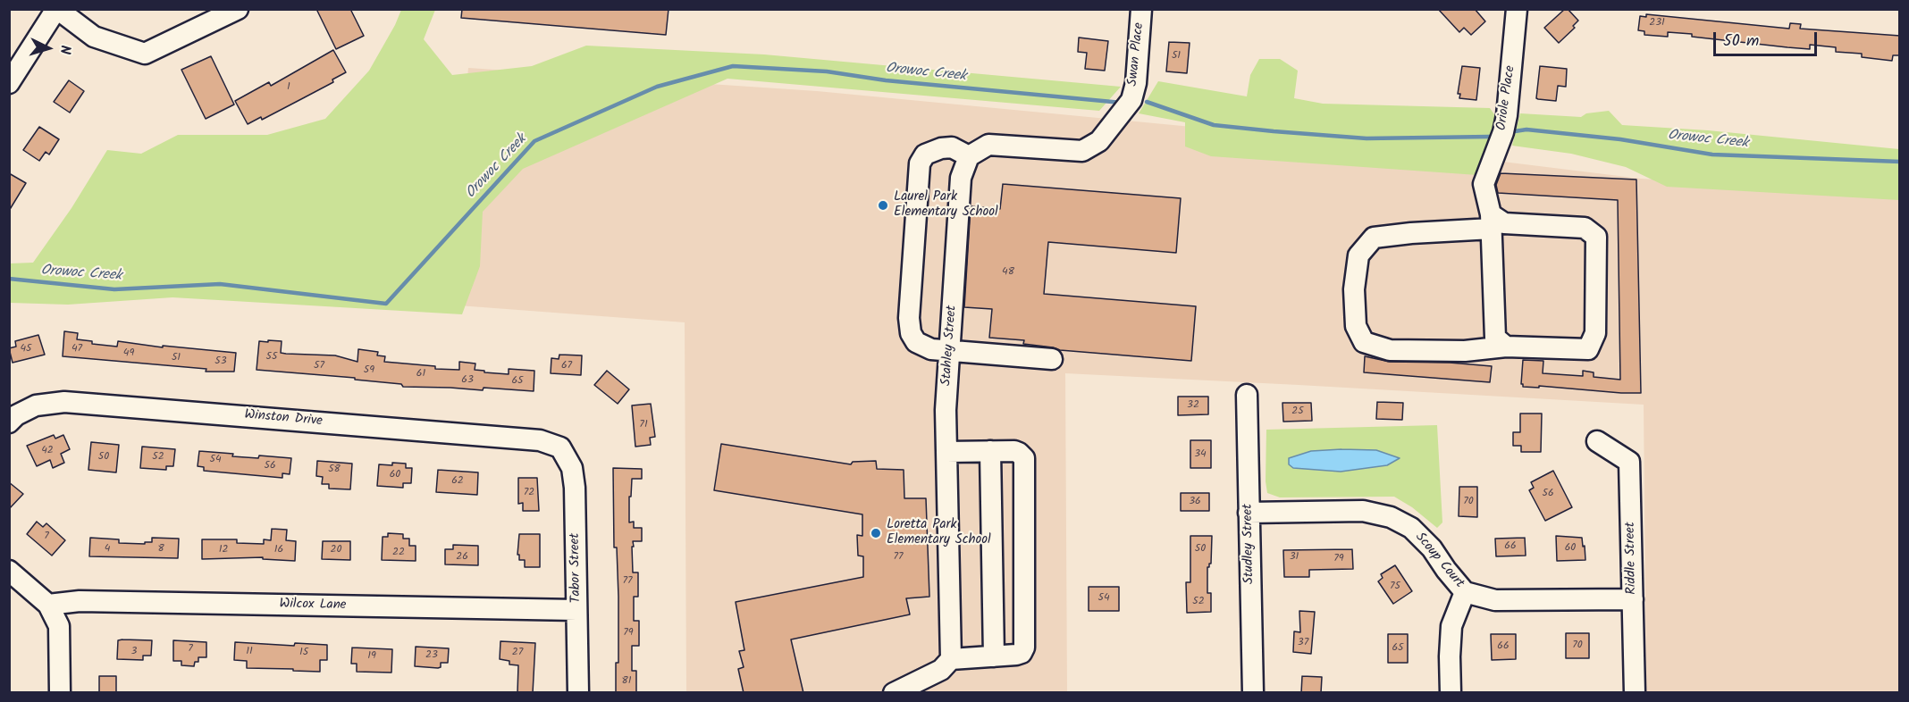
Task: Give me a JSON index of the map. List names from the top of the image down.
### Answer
{
  "streets": {
    "street": [
      "Swan Place",
      "Oriole Place",
      "Stahley Street",
      "Winston Drive",
      "Studley Street",
      "Riddle Street",
      "Scoup Court",
      "Tabor Street",
      "Wilcox Lane"
    ]
  },
  "crossings": [
    ["Swan Place", "Stahley Street"],
    ["Winston Drive", "Tabor Street"],
    ["Studley Street", "Scoup Court"],
    ["Riddle Street", "Scoup Court"],
    ["Tabor Street", "Wilcox Lane"]
  ],
  "water": ["Orowoc Creek"],
  "places": ["Laurel Park Elementary School", "Loretta Park Elementary School"],
  "house_numbers": [
    "231",
    "51",
    "1",
    "48",
    "45",
    "47",
    "49",
    "55",
    "51",
    "53",
    "57",
    "67",
    "59",
    "61",
    "63",
    "65",
    "32",
    "25",
    "71",
    "42",
    "34",
    "50",
    "52",
    "54",
    "56",
    "58",
    "60",
    "62",
    "72",
    "56",
    "36",
    "70",
    "7",
    "66",
    "60",
    "4",
    "8",
    "50",
    "12",
    "16",
    "20",
    "22",
    "26",
    "77",
    "31",
    "79",
    "77",
    "75",
    "54",
    "52",
    "79",
    "37",
    "70",
    "66",
    "65",
    "7",
    "3",
    "11",
    "15",
    "27",
    "23",
    "19",
    "81"
  ],
  "scale_bar": "50 m",
  "north": "right"
}
